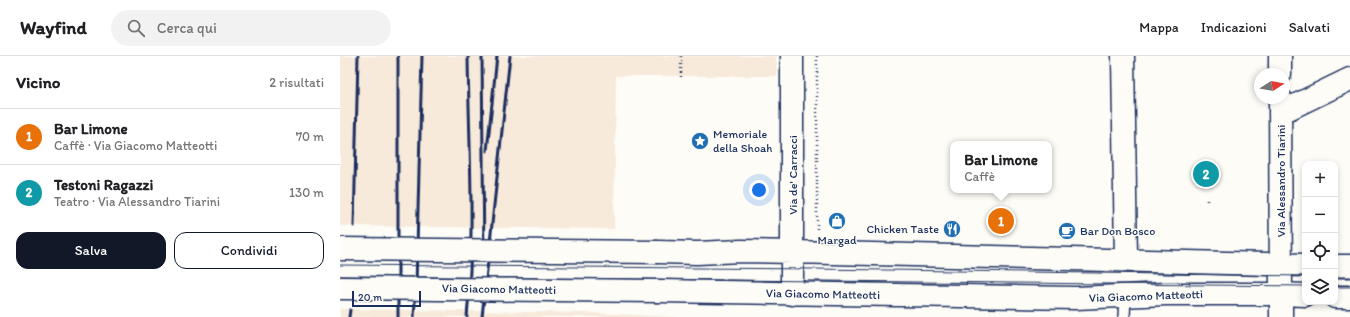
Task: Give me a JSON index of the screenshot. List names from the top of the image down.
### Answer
{
  "streets": {
    "main road": ["Via de' Carracci", "Via Alessandro Tiarini", "Via Giacomo Matteotti"]
  },
  "crossings": [
    ["Via de' Carracci", "Via Giacomo Matteotti"],
    ["Via Alessandro Tiarini", "Via Giacomo Matteotti"]
  ],
  "places": {
    "place": ["Memoriale della Shoah"],
    "shop": ["Margad"],
    "restaurant": ["Chicken Taste"],
    "cafe": ["Bar Don Bosco"]
  },
  "scale_bar": "20 m",
  "north": "right",
  "page": {
    "header": "Wayfind",
    "search": "Cerca qui",
    "nav": ["Mappa", "Indicazioni", "Salvati"],
    "heading": ["Vicino", "2 risultati"],
    "list": [
      {
        "mark": "1",
        "name": "Bar Limone",
        "note": "Caffè · Via Giacomo Matteotti",
        "value": "70 m"
      },
      {
        "mark": "2",
        "name": "Testoni Ragazzi",
        "note": "Teatro · Via Alessandro Tiarini",
        "value": "130 m"
      }
    ],
    "popup": ["Bar Limone", "Caffè"],
    "pins": ["2", "1"],
    "map_buttons": ["+", "−"],
    "buttons": ["Salva", "Condividi"],
    "scale": "20 m"
  }
}
